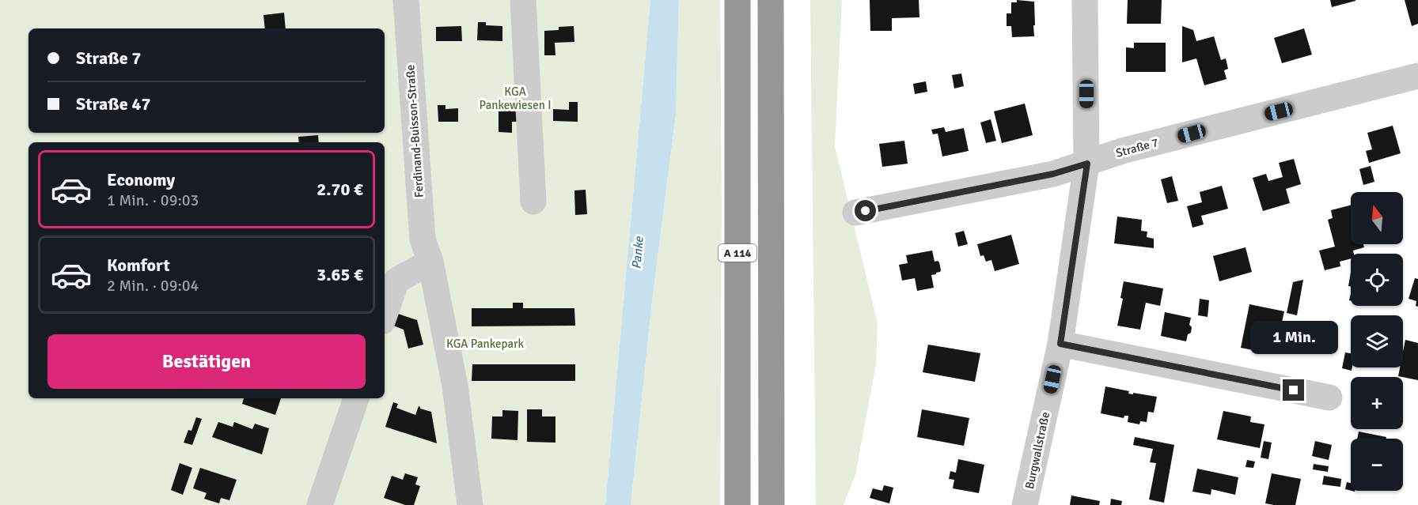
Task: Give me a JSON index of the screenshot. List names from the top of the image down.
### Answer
{
  "streets": {
    "highway": ["A 114"],
    "street": ["Ferdinand-Buisson-Straße", "Straße 7", "Burgwallstraße"]
  },
  "crossings": [
    ["Straße 7", "Burgwallstraße"]
  ],
  "water": ["Panke"],
  "parks": ["KGA Pankewiesen I", "KGA Pankepark"],
  "north": "top",
  "page": {
    "banner": ["Straße 7", "Straße 47"],
    "list": [
      {
        "name": "Economy",
        "note": "1 Min. · 09:03",
        "value": "2.70 €"
      },
      {
        "name": "Komfort",
        "note": "2 Min. · 09:04",
        "value": "3.65 €"
      }
    ],
    "map_buttons": ["+", "−"],
    "bubble": "1 Min.",
    "buttons": "Bestätigen"
  }
}
